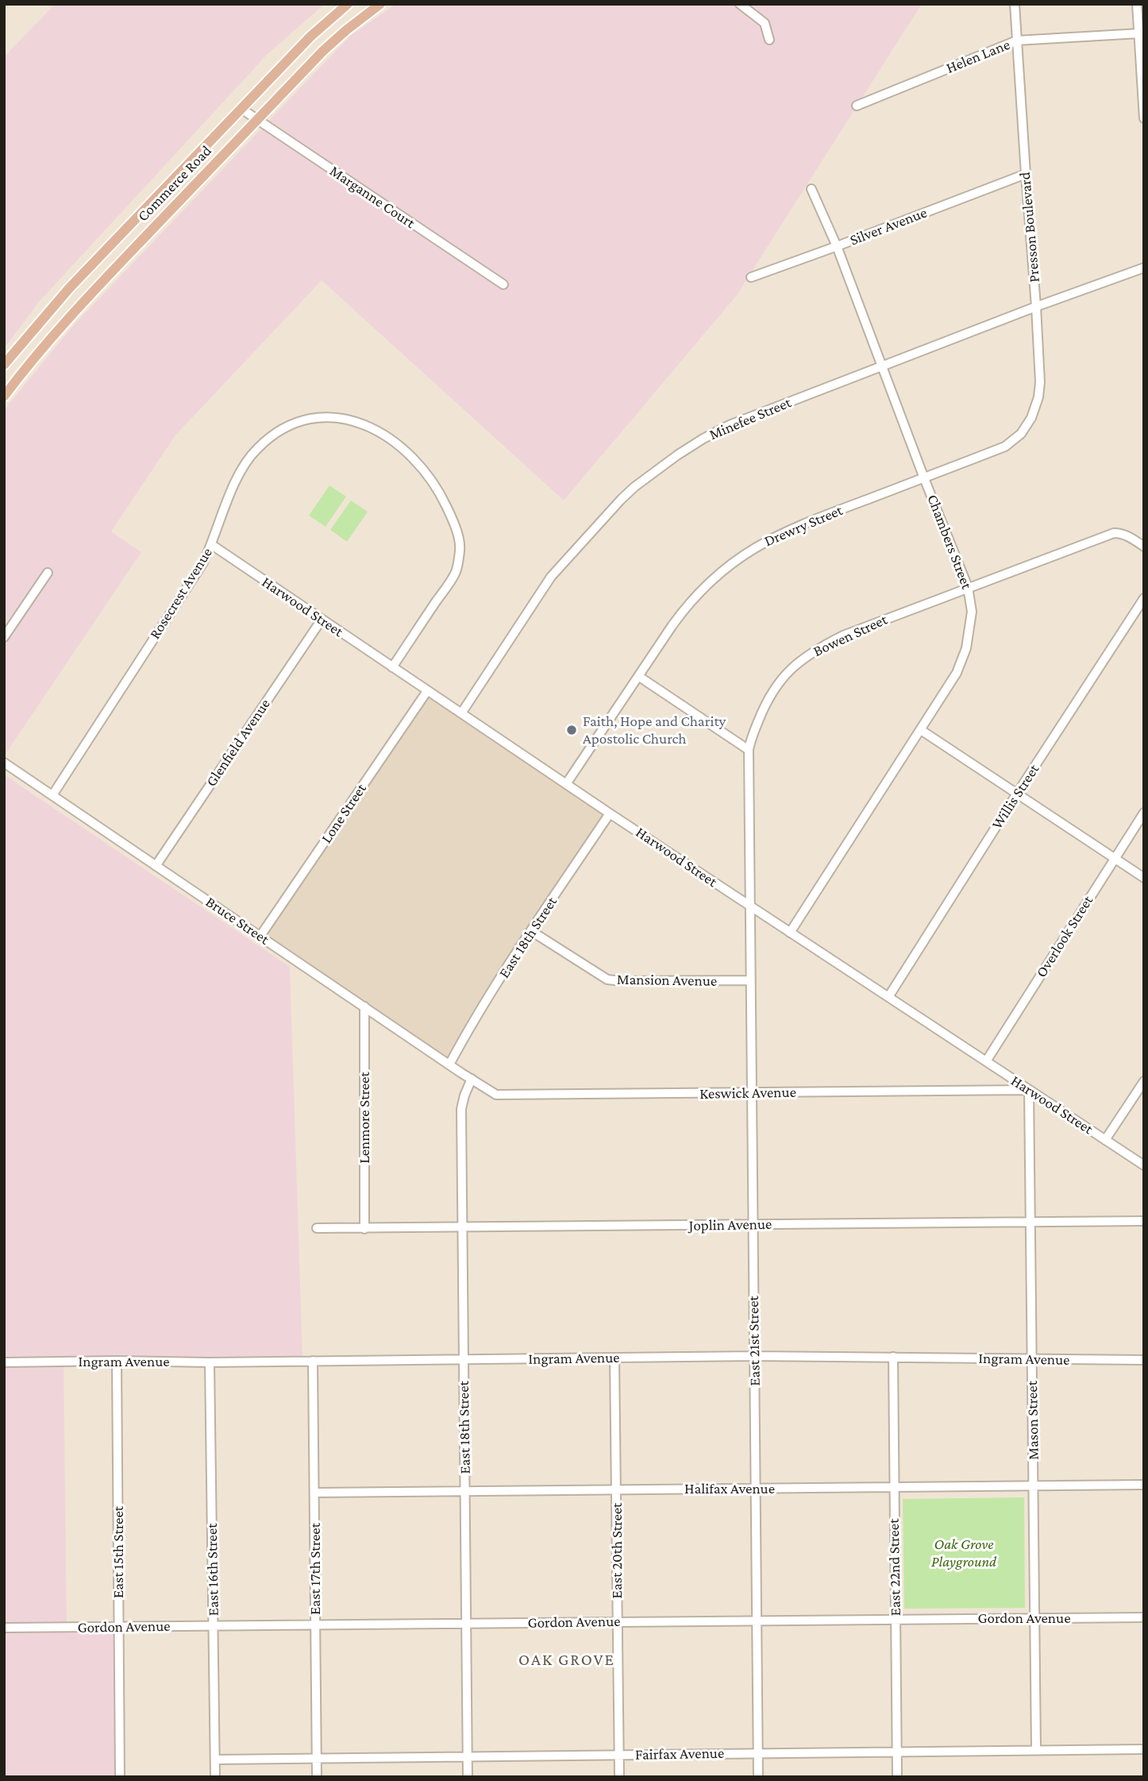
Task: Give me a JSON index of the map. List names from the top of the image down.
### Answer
{
  "streets": {
    "main road": ["Commerce Road"],
    "street": [
      "Helen Lane",
      "Marganne Court",
      "Silver Avenue",
      "Presson Boulevard",
      "Minefee Street",
      "Drewry Street",
      "Chambers Street",
      "Rosecrest Avenue",
      "Harwood Street",
      "Bowen Street",
      "Glenfield Avenue",
      "Willis Street",
      "Lone Street",
      "Bruce Street",
      "Overlook Street",
      "East 18th Street",
      "Mansion Avenue",
      "Keswick Avenue",
      "Lenmore Street",
      "Joplin Avenue",
      "East 21st Street",
      "Ingram Avenue",
      "Mason Street",
      "Halifax Avenue",
      "East 20th Street",
      "East 15th Street",
      "East 22nd Street",
      "East 17th Street",
      "East 16th Street",
      "Gordon Avenue",
      "Fairfax Avenue"
    ]
  },
  "crossings": [
    ["Helen Lane", "Presson Boulevard"],
    ["Commerce Road", "Marganne Court"],
    ["Silver Avenue", "Presson Boulevard"],
    ["Silver Avenue", "Chambers Street"],
    ["Presson Boulevard", "Minefee Street"],
    ["Presson Boulevard", "Drewry Street"],
    ["Minefee Street", "Chambers Street"],
    ["Minefee Street", "Harwood Street"],
    ["Drewry Street", "Chambers Street"],
    ["Drewry Street", "Harwood Street"],
    ["Chambers Street", "Harwood Street"],
    ["Chambers Street", "Bowen Street"],
    ["Rosecrest Avenue", "Harwood Street"],
    ["Rosecrest Avenue", "Bruce Street"],
    ["Harwood Street", "Bowen Street"],
    ["Harwood Street", "Glenfield Avenue"],
    ["Harwood Street", "Willis Street"],
    ["Harwood Street", "Lone Street"],
    ["Harwood Street", "Overlook Street"],
    ["Harwood Street", "East 18th Street"],
    ["Harwood Street", "Keswick Avenue"],
    ["Harwood Street", "East 21st Street"],
    ["Harwood Street", "Mason Street"],
    ["Bowen Street", "East 21st Street"],
    ["Glenfield Avenue", "Bruce Street"],
    ["Lone Street", "Bruce Street"],
    ["Bruce Street", "East 18th Street"],
    ["Bruce Street", "Keswick Avenue"],
    ["Bruce Street", "Lenmore Street"],
    ["East 18th Street", "Mansion Avenue"],
    ["East 18th Street", "Keswick Avenue"],
    ["East 18th Street", "Joplin Avenue"],
    ["East 18th Street", "Ingram Avenue"],
    ["East 18th Street", "Halifax Avenue"],
    ["East 18th Street", "Gordon Avenue"],
    ["East 18th Street", "Fairfax Avenue"],
    ["Mansion Avenue", "East 21st Street"],
    ["Keswick Avenue", "East 21st Street"],
    ["Keswick Avenue", "Mason Street"],
    ["Lenmore Street", "Joplin Avenue"],
    ["Joplin Avenue", "East 21st Street"],
    ["Joplin Avenue", "Mason Street"],
    ["East 21st Street", "Ingram Avenue"],
    ["East 21st Street", "Halifax Avenue"],
    ["East 21st Street", "Gordon Avenue"],
    ["East 21st Street", "Fairfax Avenue"],
    ["Ingram Avenue", "Mason Street"],
    ["Ingram Avenue", "East 20th Street"],
    ["Ingram Avenue", "East 15th Street"],
    ["Ingram Avenue", "East 22nd Street"],
    ["Ingram Avenue", "East 17th Street"],
    ["Ingram Avenue", "East 16th Street"],
    ["Mason Street", "Halifax Avenue"],
    ["Mason Street", "Gordon Avenue"],
    ["Mason Street", "Fairfax Avenue"],
    ["Halifax Avenue", "East 20th Street"],
    ["Halifax Avenue", "East 22nd Street"],
    ["Halifax Avenue", "East 17th Street"],
    ["East 20th Street", "Gordon Avenue"],
    ["East 20th Street", "Fairfax Avenue"],
    ["East 15th Street", "Gordon Avenue"],
    ["East 22nd Street", "Gordon Avenue"],
    ["East 22nd Street", "Fairfax Avenue"],
    ["East 17th Street", "Gordon Avenue"],
    ["East 17th Street", "Fairfax Avenue"],
    ["East 16th Street", "Gordon Avenue"],
    ["East 16th Street", "Fairfax Avenue"]
  ],
  "districts": ["OAK GROVE"],
  "parks": ["Oak Grove Playground"],
  "places": ["Faith, Hope and Charity Apostolic Church"]
}
